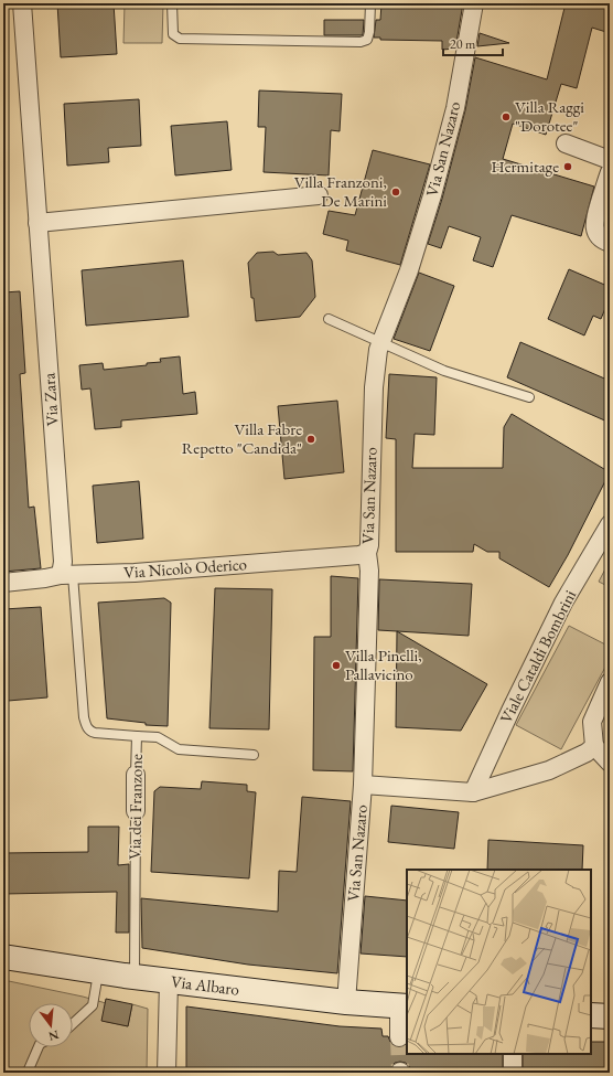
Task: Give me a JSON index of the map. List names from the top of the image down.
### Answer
{
  "streets": {
    "main road": ["Via Albaro"],
    "street": [
      "Via San Nazaro",
      "Via Zara",
      "Via Nicolò Oderico",
      "Viale Cataldi Bombrini",
      "Via dei Franzone"
    ]
  },
  "crossings": [
    ["Via San Nazaro", "Via Nicolò Oderico"],
    ["Via San Nazaro", "Via Albaro"],
    ["Via Zara", "Via Nicolò Oderico"],
    ["Via Zara", "Via dei Franzone"],
    ["Via Nicolò Oderico", "Via dei Franzone"],
    ["Via dei Franzone", "Via Albaro"]
  ],
  "places": [
    "Villa Raggi \"Dorotee\"",
    "Hermitage",
    "Villa Franzoni, De Marini",
    "Villa Fabre Repetto \"Candida\"",
    "Villa Pinelli, Pallavicino"
  ],
  "scale_bar": "20 m",
  "north": "bottom"
}
